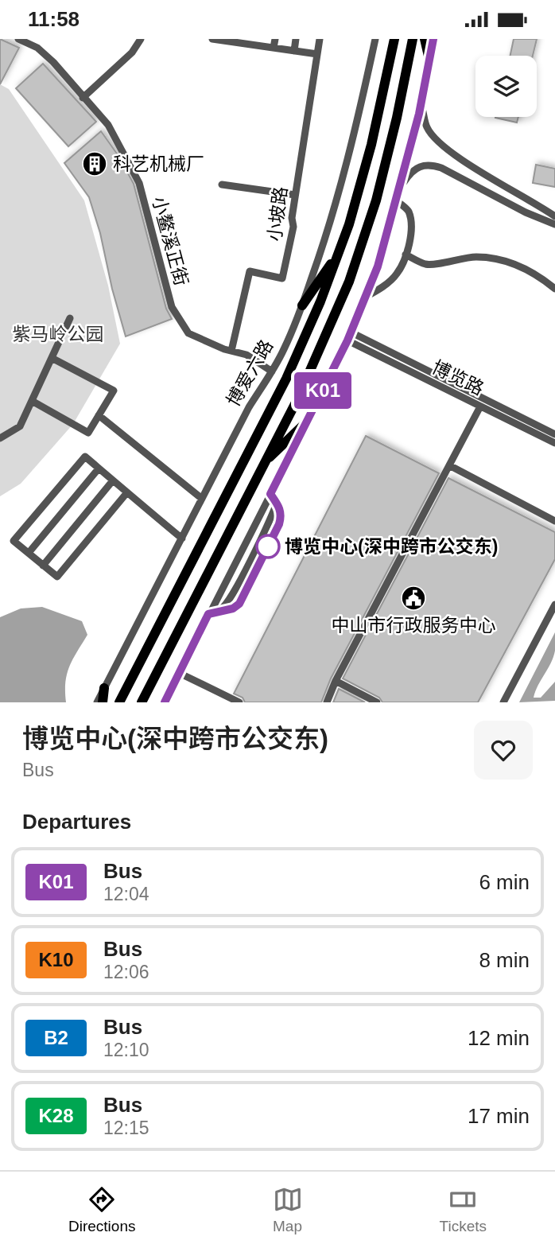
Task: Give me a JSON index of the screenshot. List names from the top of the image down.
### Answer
{
  "streets": {
    "highway": ["博爱六路"],
    "street": ["小坡路", "小鳌溪正街", "博览路"]
  },
  "crossings": [
    ["小坡路", "小鳌溪正街"],
    ["小鳌溪正街", "博爱六路"]
  ],
  "parks": ["紫马岭公园"],
  "places": {
    "building": ["科艺机械厂"],
    "other": ["博览中心(深中跨市公交东)"],
    "public building": ["中山市行政服务中心"]
  },
  "lines": ["bus line K01"],
  "page": {
    "status": "11:58",
    "on_map": "K01",
    "heading": [
      ["博览中心(深中跨市公交东)", "Bus"],
      "Departures"
    ],
    "list": [
      {
        "mark": "K01",
        "name": "Bus",
        "note": "12:04",
        "value": "6 min"
      },
      {
        "mark": "K10",
        "name": "Bus",
        "note": "12:06",
        "value": "8 min"
      },
      {
        "mark": "B2",
        "name": "Bus",
        "note": "12:10",
        "value": "12 min"
      },
      {
        "mark": "K28",
        "name": "Bus",
        "note": "12:15",
        "value": "17 min"
      }
    ],
    "tabs": ["Directions", "Map", "Tickets"]
  }
}
